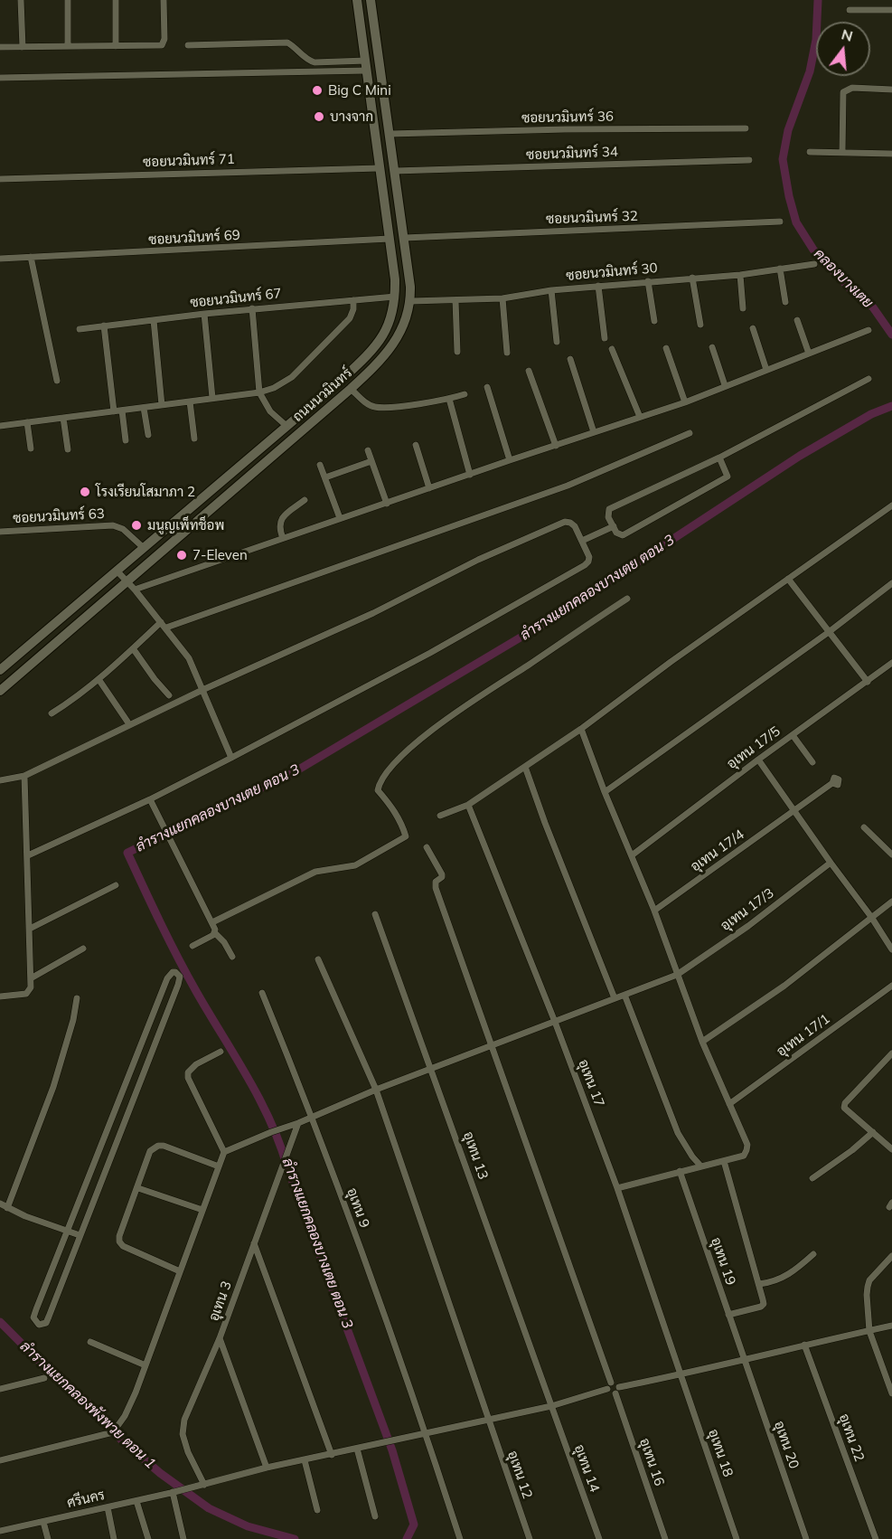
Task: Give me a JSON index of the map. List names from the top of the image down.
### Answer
{
  "streets": {
    "main road": ["ถนนนวมินทร์"],
    "street": [
      "ซอยนวมินทร์ 36",
      "ซอยนวมินทร์ 34",
      "ซอยนวมินทร์ 71",
      "ซอยนวมินทร์ 32",
      "ซอยนวมินทร์ 69",
      "ซอยนวมินทร์ 30",
      "ซอยนวมินทร์ 67",
      "ซอยนวมินทร์ 63",
      "อุเทน 17/5",
      "อุเทน 17/4",
      "อุเทน 17/3",
      "อุเทน 17/1",
      "อุเทน 17",
      "อุเทน 13",
      "อุเทน 9",
      "อุเทน 19",
      "อุเทน 3",
      "อุเทน 22",
      "อุเทน 20",
      "อุเทน 18",
      "อุเทน 16",
      "อุเทน 14",
      "อุเทน 12",
      "ศรีนคร"
    ]
  },
  "crossings": [
    ["ซอยนวมินทร์ 36", "ถนนนวมินทร์"],
    ["ซอยนวมินทร์ 34", "ถนนนวมินทร์"],
    ["ซอยนวมินทร์ 71", "ถนนนวมินทร์"],
    ["ซอยนวมินทร์ 32", "ถนนนวมินทร์"],
    ["ซอยนวมินทร์ 69", "ถนนนวมินทร์"],
    ["ซอยนวมินทร์ 30", "ถนนนวมินทร์"],
    ["ซอยนวมินทร์ 67", "ถนนนวมินทร์"],
    ["ถนนนวมินทร์", "ซอยนวมินทร์ 63"],
    ["อุเทน 17/3", "อุเทน 17"],
    ["อุเทน 17/3", "อุเทน 13"],
    ["อุเทน 17/3", "อุเทน 9"],
    ["อุเทน 17/3", "อุเทน 3"],
    ["อุเทน 17/3", "อุเทน 12"],
    ["อุเทน 17", "อุเทน 18"],
    ["อุเทน 13", "อุเทน 14"],
    ["อุเทน 13", "ศรีนคร"],
    ["อุเทน 9", "ศรีนคร"],
    ["อุเทน 19", "อุเทน 20"],
    ["อุเทน 3", "ศรีนคร"],
    ["อุเทน 14", "ศรีนคร"],
    ["อุเทน 12", "ศรีนคร"]
  ],
  "water": ["คลองบางเตย", "ลำรางแยกคลองบางเตย ตอน 3", "ลำรางแยกคลองพังพวย ตอน 1"],
  "places": [
    "Big C Mini",
    "บางจาก",
    "โรงเรียนโสมาภา 2",
    "มนูญเพ็ทช็อพ",
    "7-Eleven"
  ],
  "north": "top"
}
